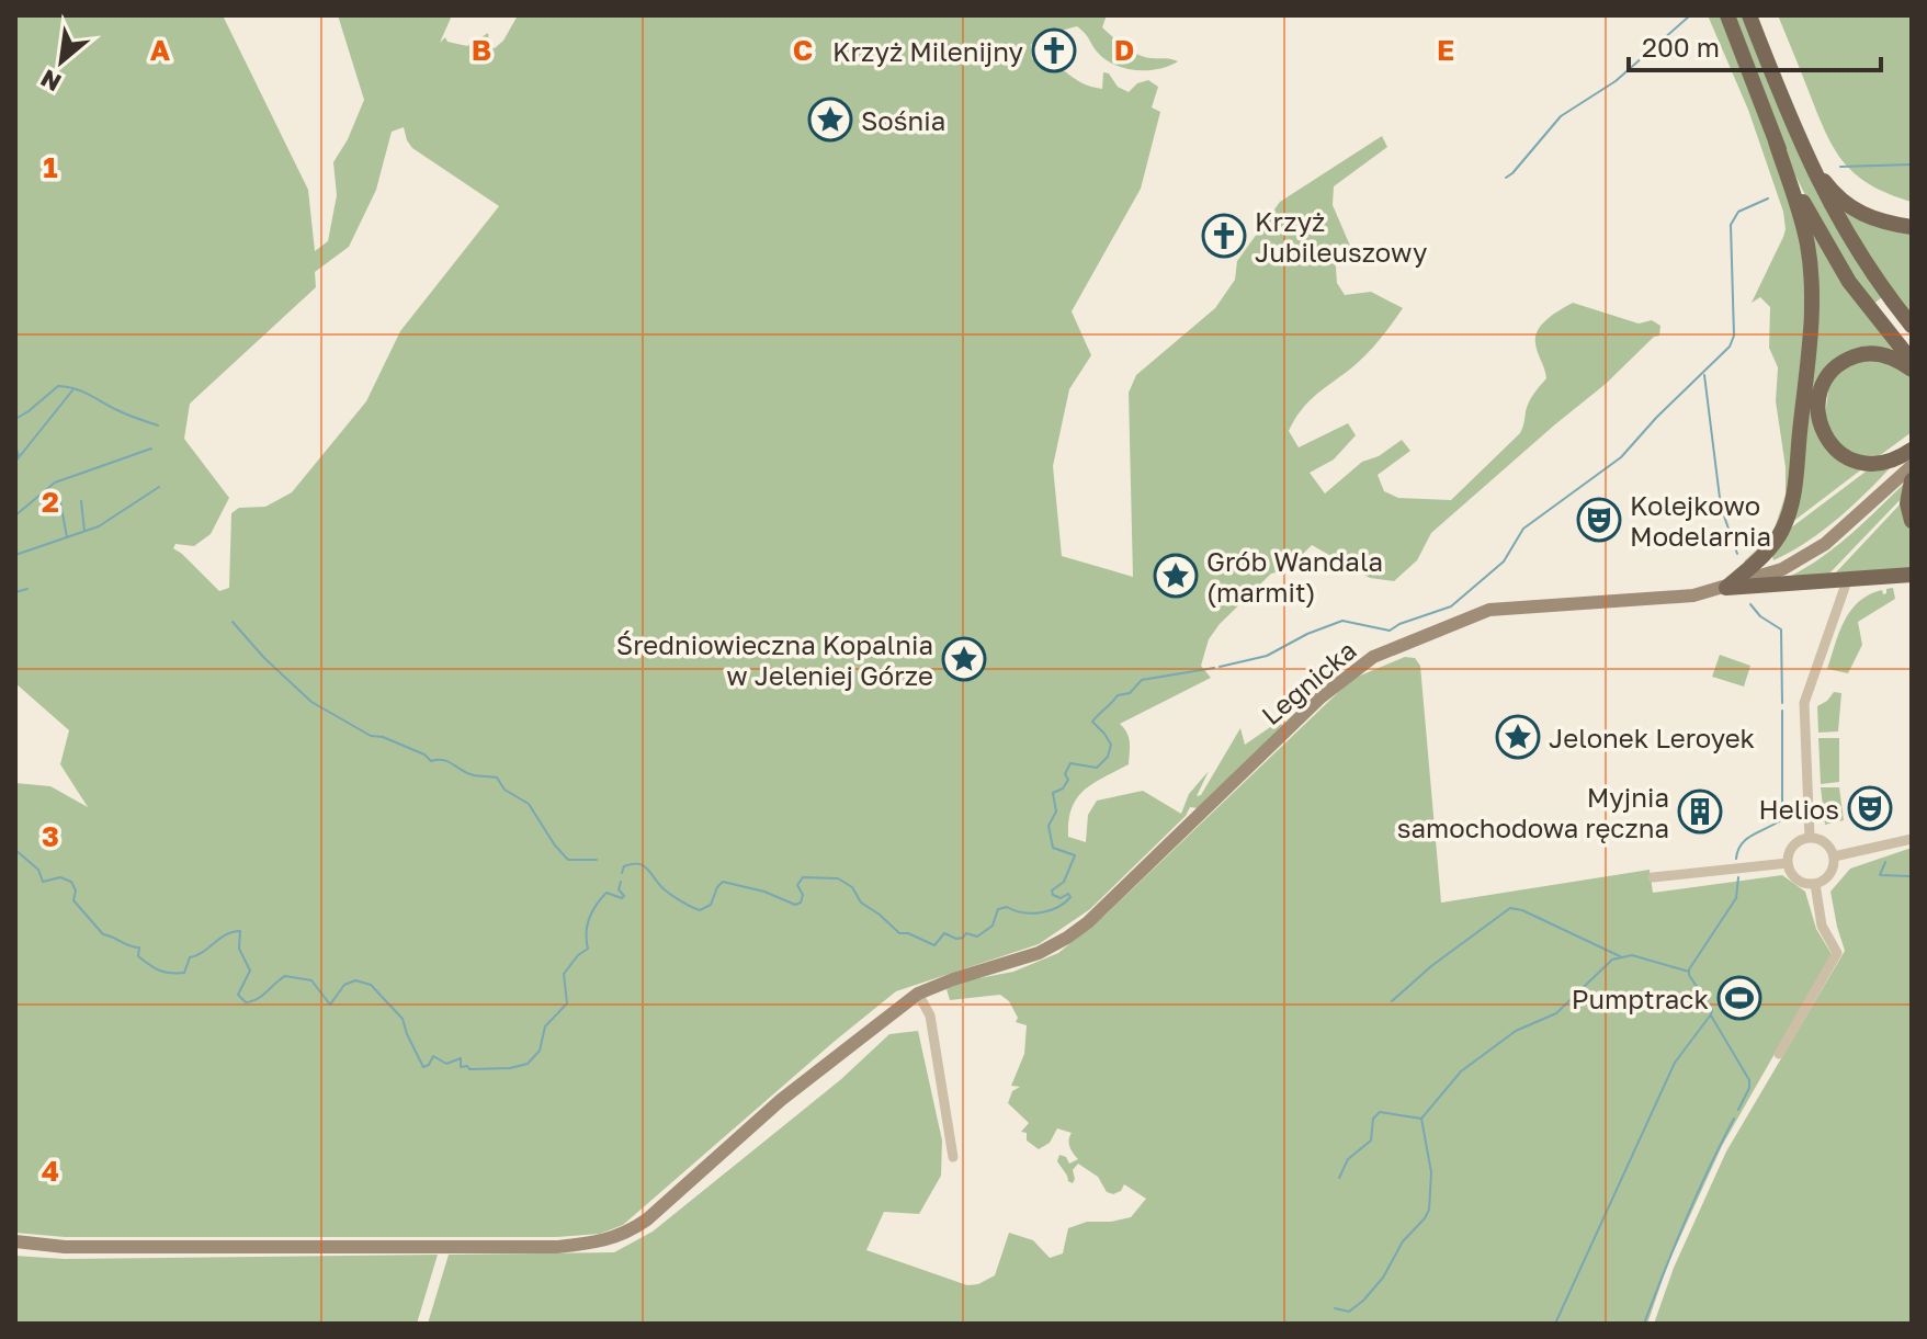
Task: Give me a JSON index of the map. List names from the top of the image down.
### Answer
{
  "streets": {
    "main road": ["Legnicka"]
  },
  "places": {
    "church": ["Krzyż Milenijny", "Krzyż Jubileuszowy"],
    "place": [
      "Sośnia",
      "Grób Wandala (marmit)",
      "Średniowieczna Kopalnia w Jeleniej Górze",
      "Jelonek Leroyek"
    ],
    "theatre": ["Kolejkowo Modelarnia", "Helios"],
    "building": ["Myjnia samochodowa ręczna"],
    "sports": ["Pumptrack"]
  },
  "scale_bar": "200 m",
  "north": "bottom left",
  "grid": {
    "columns": [
      "A",
      "B",
      "C",
      "D",
      "E"
    ],
    "rows": [
      "1",
      "2",
      "3",
      "4"
    ]
  }
}
